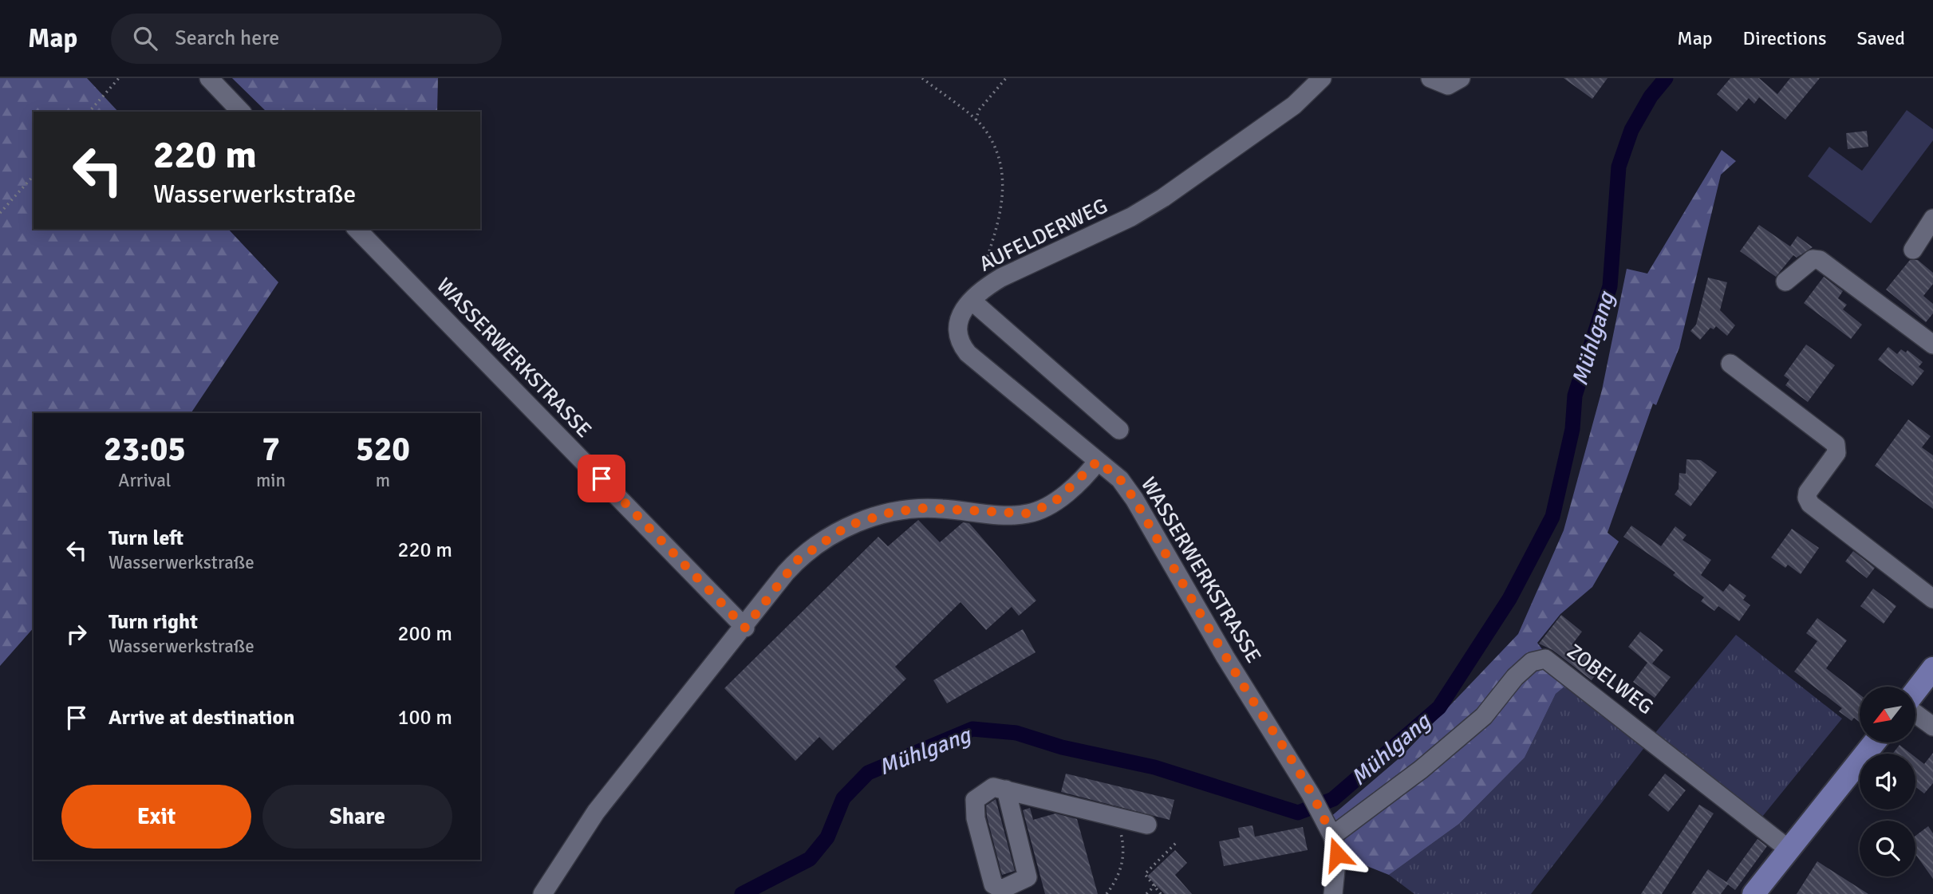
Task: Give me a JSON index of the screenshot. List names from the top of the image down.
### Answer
{
  "streets": {
    "street": ["AUFELDERWEG", "WASSERWERKSTRASSE", "ZOBELWEG"]
  },
  "crossings": [
    ["AUFELDERWEG", "WASSERWERKSTRASSE"],
    ["WASSERWERKSTRASSE", "ZOBELWEG"]
  ],
  "water": ["Mühlgang"],
  "north": "bottom left",
  "page": {
    "header": "Map",
    "search": "Search here",
    "nav": ["Map", "Directions", "Saved"],
    "turn": ["220 m", "Wasserwerkstraße"],
    "eta": [
      "23:05",
      "Arrival",
      "7",
      "min",
      "520",
      "m"
    ],
    "list": [
      {
        "name": "Turn left",
        "note": "Wasserwerkstraße",
        "value": "220 m"
      },
      {
        "name": "Turn right",
        "note": "Wasserwerkstraße",
        "value": "200 m"
      },
      {
        "name": "Arrive at destination",
        "value": "100 m"
      }
    ],
    "buttons": ["Exit", "Share"]
  }
}
